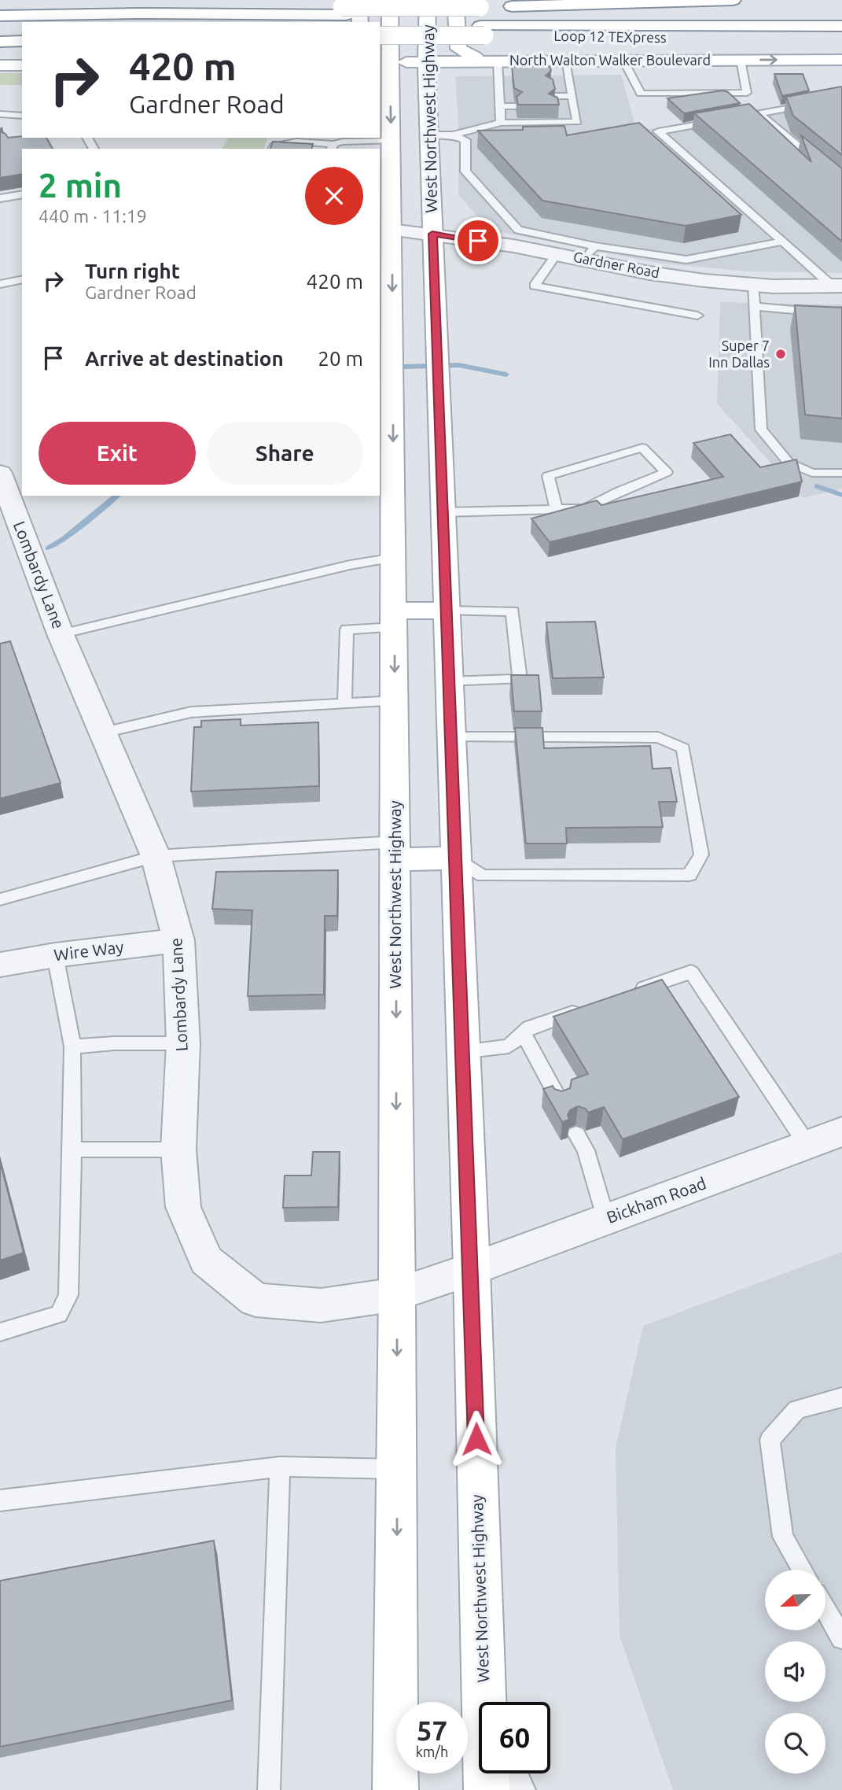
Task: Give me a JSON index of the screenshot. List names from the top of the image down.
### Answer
{
  "streets": {
    "main road": ["Loop 12 TEXpress", "North Walton Walker Boulevard", "West Northwest Highway"],
    "street": [
      "Gardner Road",
      "Lombardy Lane",
      "Wire Way",
      "Bickham Road"
    ]
  },
  "crossings": [
    ["North Walton Walker Boulevard", "West Northwest Highway"],
    ["West Northwest Highway", "Gardner Road"],
    ["West Northwest Highway", "Lombardy Lane"],
    ["West Northwest Highway", "Bickham Road"],
    ["Lombardy Lane", "Wire Way"],
    ["Lombardy Lane", "Bickham Road"]
  ],
  "places": ["Super 7 Inn Dallas"],
  "north": "left",
  "page": {
    "turn": ["420 m", "Gardner Road"],
    "heading": ["2 min", "440 m · 11:19"],
    "list": [
      {
        "name": "Turn right",
        "note": "Gardner Road",
        "value": "420 m"
      },
      {
        "name": "Arrive at destination",
        "value": "20 m"
      }
    ],
    "buttons": ["Exit", "Share"],
    "speed": "57 km/h",
    "limit": "60"
  }
}
